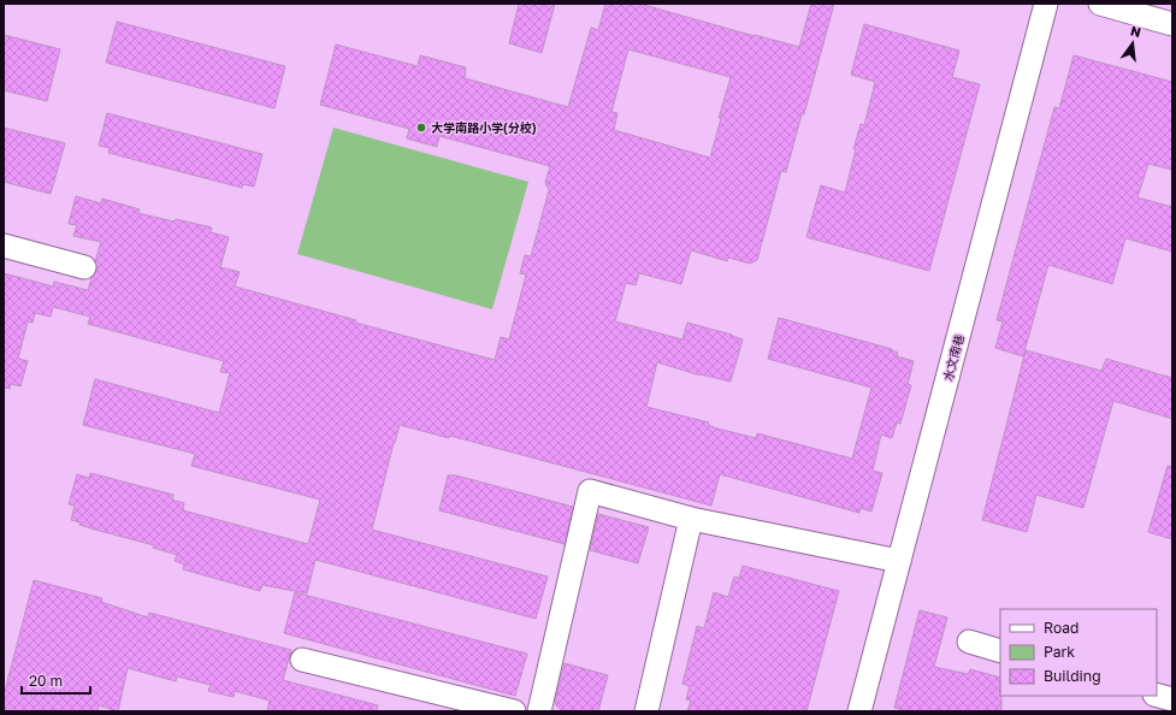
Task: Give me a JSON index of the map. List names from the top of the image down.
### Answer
{
  "streets": {
    "street": ["水文南巷"]
  },
  "places": ["大学南路小学(分校)"],
  "legend": ["Road", "Park", "Building"],
  "scale_bar": "20 m",
  "north": "top"
}
